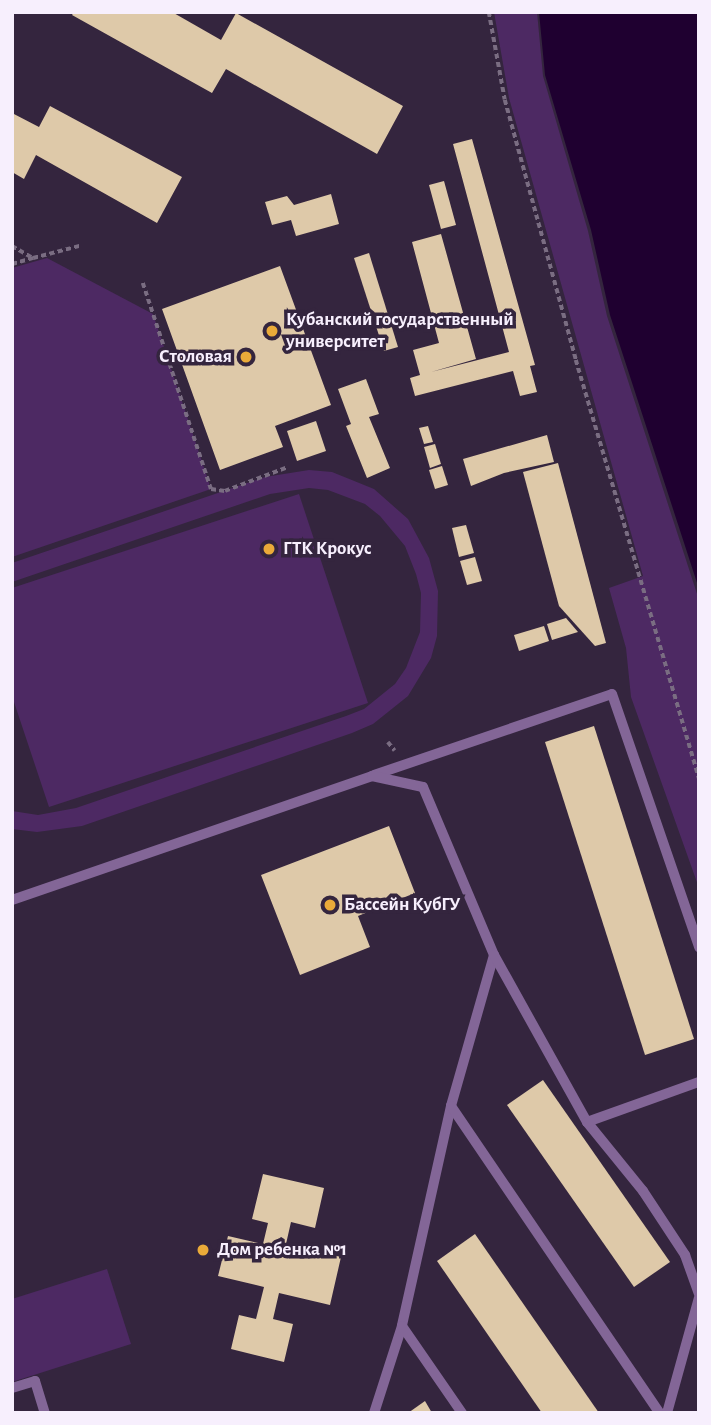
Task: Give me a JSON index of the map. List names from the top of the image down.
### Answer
{
  "places": [
    "Кубанский государственный университет",
    "Столовая",
    "ГТК Крокус",
    "Бассейн КубГУ",
    "Дом ребенка №1"
  ]
}
